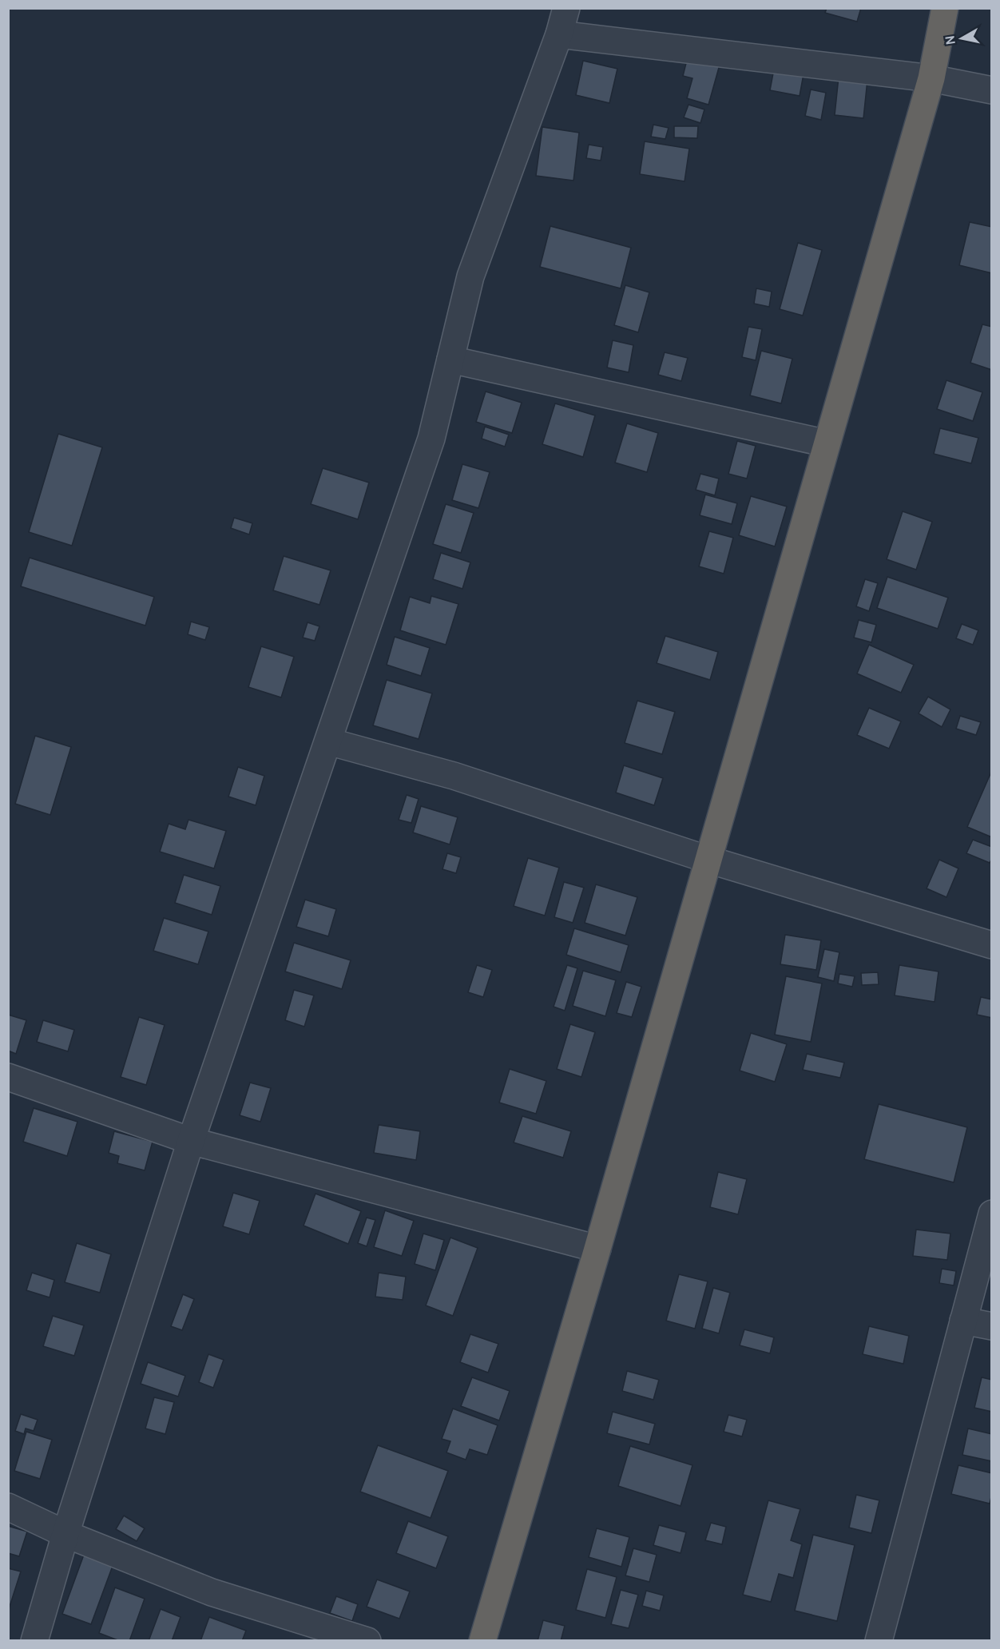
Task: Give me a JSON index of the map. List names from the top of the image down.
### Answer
{
  "north": "left"
}
